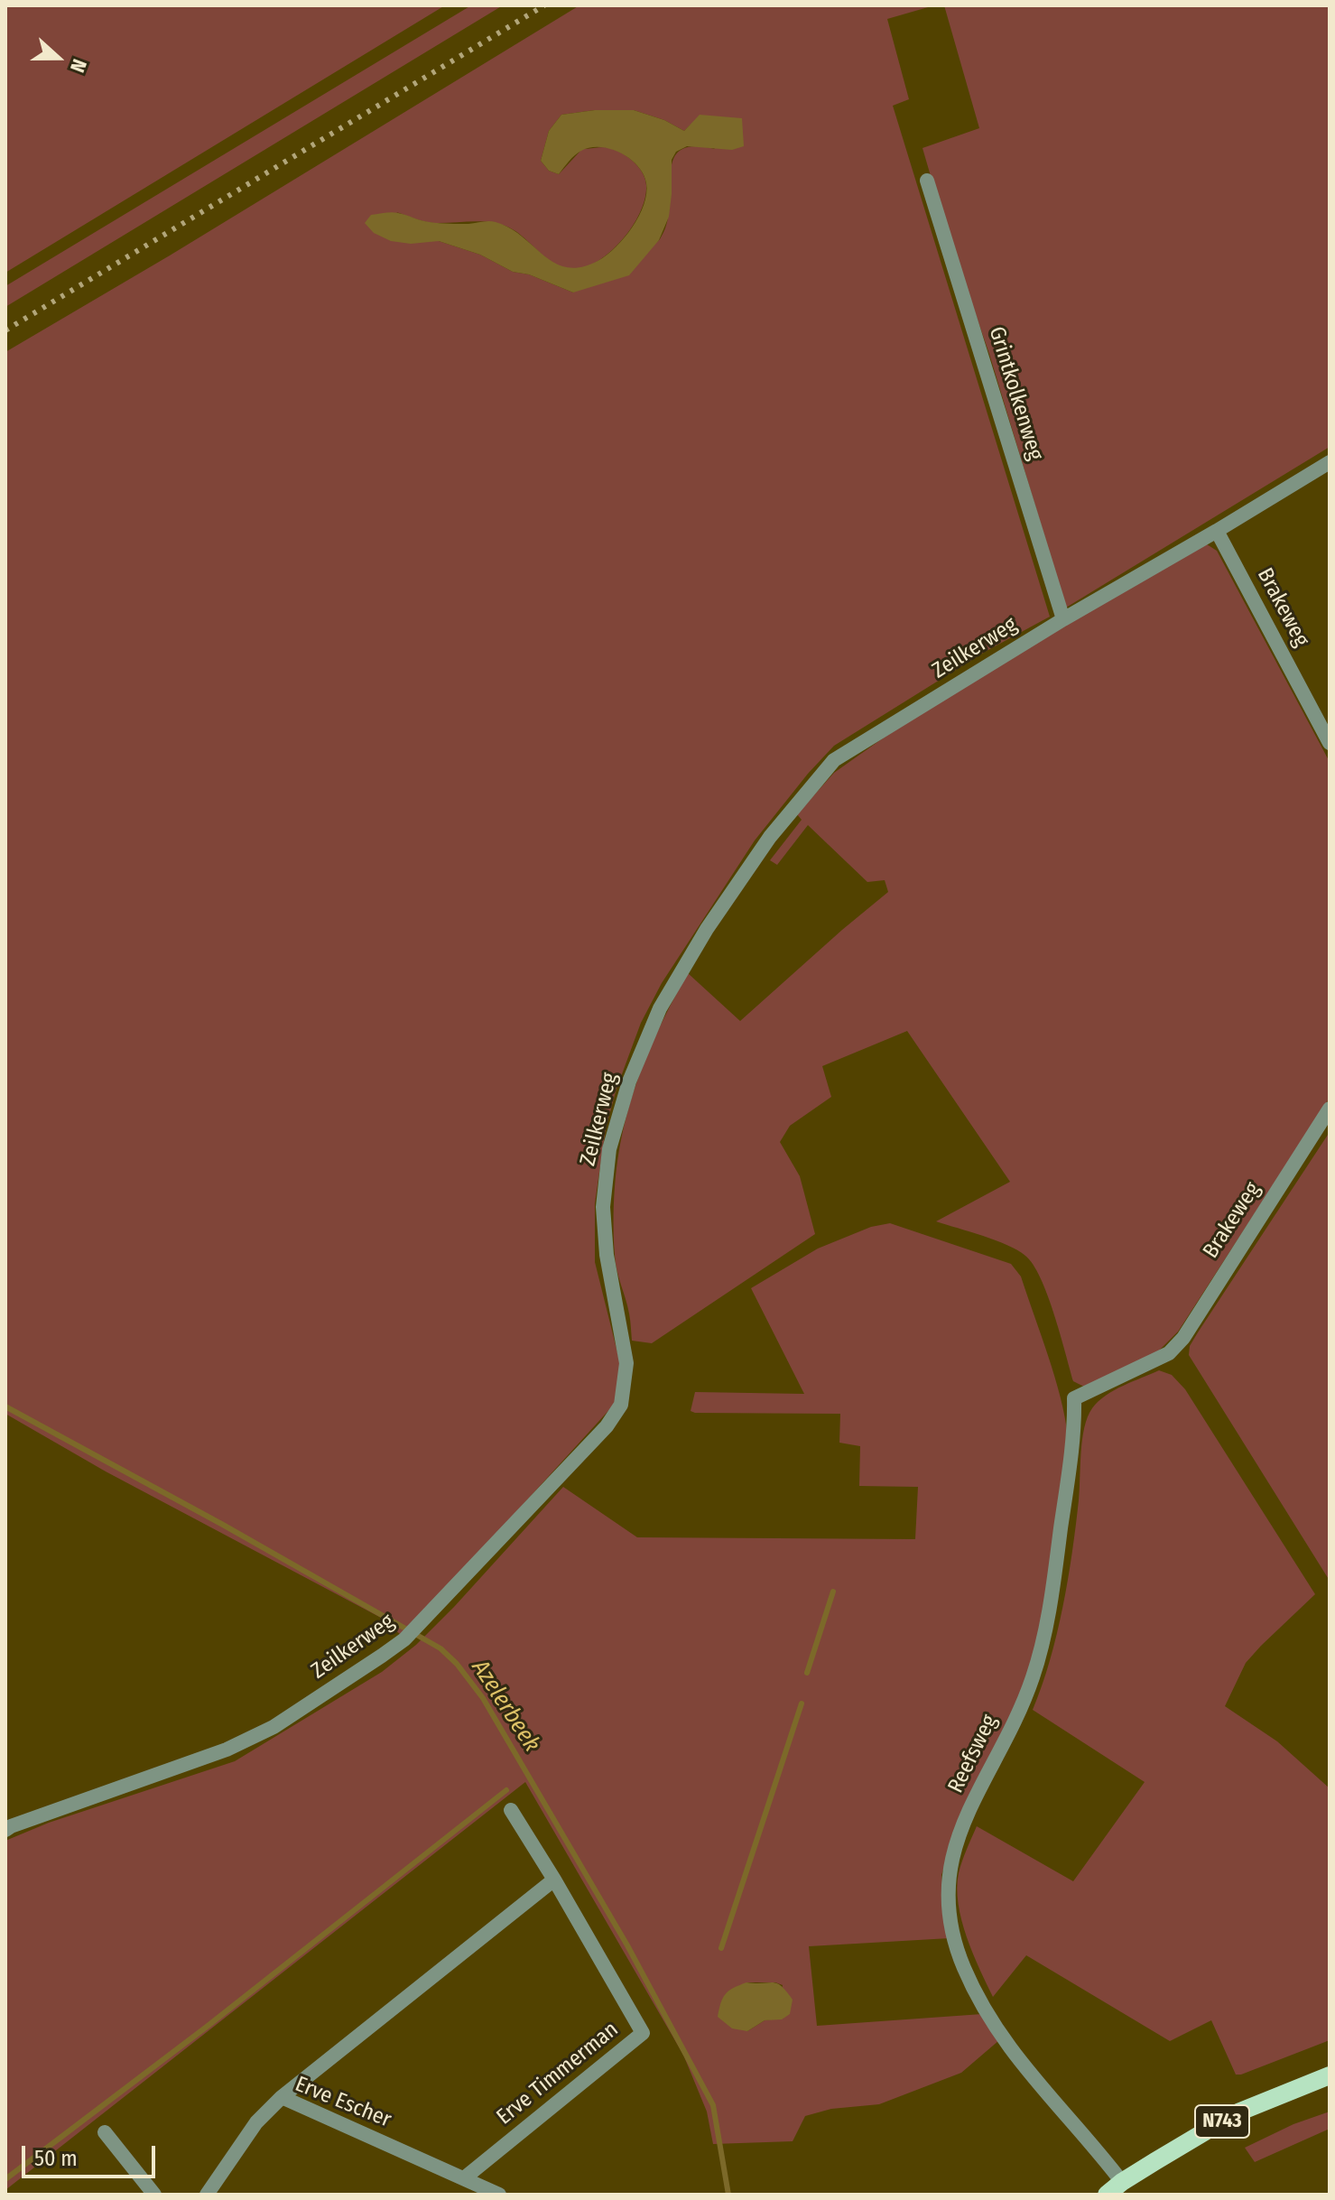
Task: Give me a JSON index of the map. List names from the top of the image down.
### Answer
{
  "streets": {
    "main road": ["N743"],
    "street": [
      "Grintkolkenweg",
      "Brakeweg",
      "Zeilkerweg",
      "Reefsweg",
      "Erve Timmerman",
      "Erve Escher"
    ]
  },
  "crossings": [
    ["Grintkolkenweg", "Zeilkerweg"],
    ["Brakeweg", "Zeilkerweg"],
    ["Brakeweg", "Reefsweg"],
    ["Reefsweg", "N743"],
    ["Erve Timmerman", "Erve Escher"]
  ],
  "water": ["Azelerbeek"],
  "scale_bar": "50 m",
  "north": "right"
}
